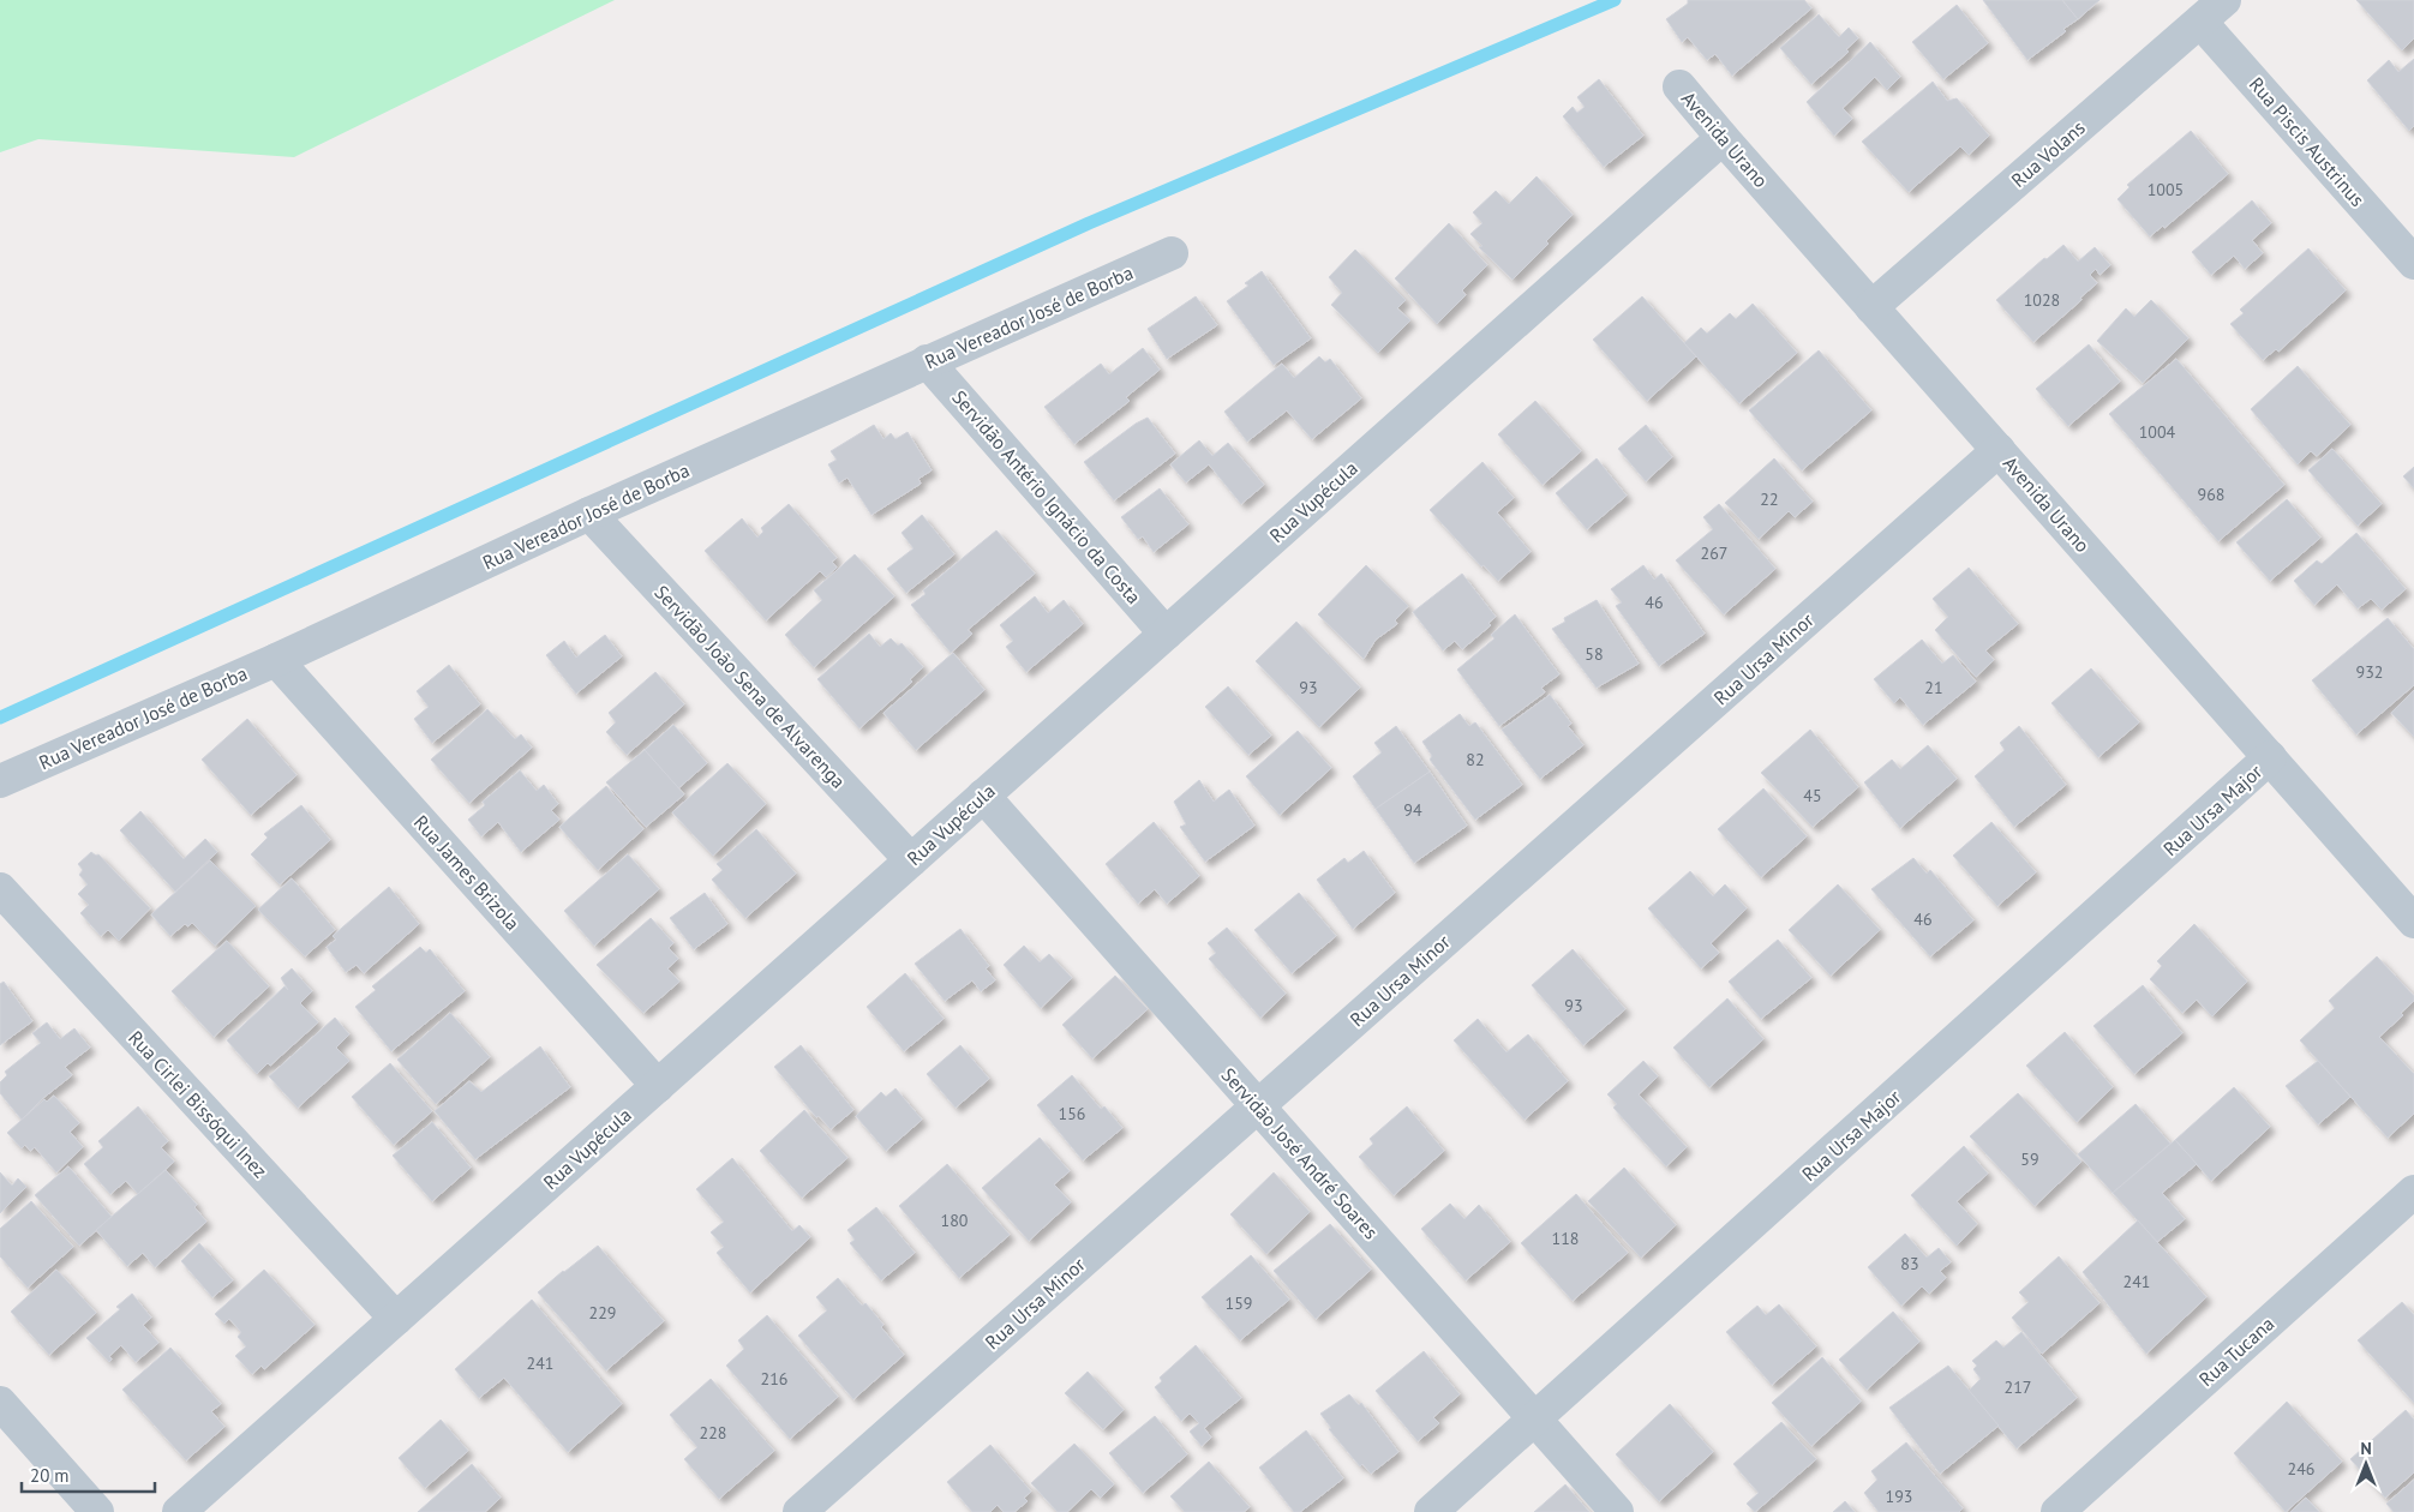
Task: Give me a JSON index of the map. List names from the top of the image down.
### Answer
{
  "streets": {
    "street": [
      "Avenida Urano",
      "Rua Piscis Austrinus",
      "Rua Volans",
      "Rua Vereador José de Borba",
      "Servidão Antério Ignácio da Costa",
      "Rua Vupécula",
      "Rua Ursa Minor",
      "Servidão João Sena de Alvarenga",
      "Rua Ursa Major",
      "Rua James Brizola",
      "Rua Cirlei Bissóqui Inez",
      "Servidão José André Soares",
      "Rua Tucana"
    ]
  },
  "crossings": [
    ["Avenida Urano", "Rua Volans"],
    ["Avenida Urano", "Rua Vupécula"],
    ["Avenida Urano", "Rua Ursa Minor"],
    ["Avenida Urano", "Rua Ursa Major"],
    ["Rua Piscis Austrinus", "Rua Volans"],
    ["Rua Vereador José de Borba", "Servidão Antério Ignácio da Costa"],
    ["Rua Vereador José de Borba", "Servidão João Sena de Alvarenga"],
    ["Rua Vereador José de Borba", "Rua James Brizola"],
    ["Servidão Antério Ignácio da Costa", "Rua Vupécula"],
    ["Rua Vupécula", "Servidão João Sena de Alvarenga"],
    ["Rua Vupécula", "Rua James Brizola"],
    ["Rua Vupécula", "Rua Cirlei Bissóqui Inez"],
    ["Rua Vupécula", "Servidão José André Soares"],
    ["Rua Ursa Minor", "Servidão José André Soares"],
    ["Rua Ursa Major", "Servidão José André Soares"]
  ],
  "house_numbers": [
    "1005",
    "1028",
    "1004",
    "968",
    "22",
    "267",
    "46",
    "58",
    "932",
    "93",
    "21",
    "82",
    "45",
    "94",
    "46",
    "93",
    "156",
    "59",
    "180",
    "118",
    "83",
    "241",
    "159",
    "229",
    "241",
    "216",
    "217",
    "228",
    "246",
    "193"
  ],
  "scale_bar": "20 m",
  "north": "top"
}
